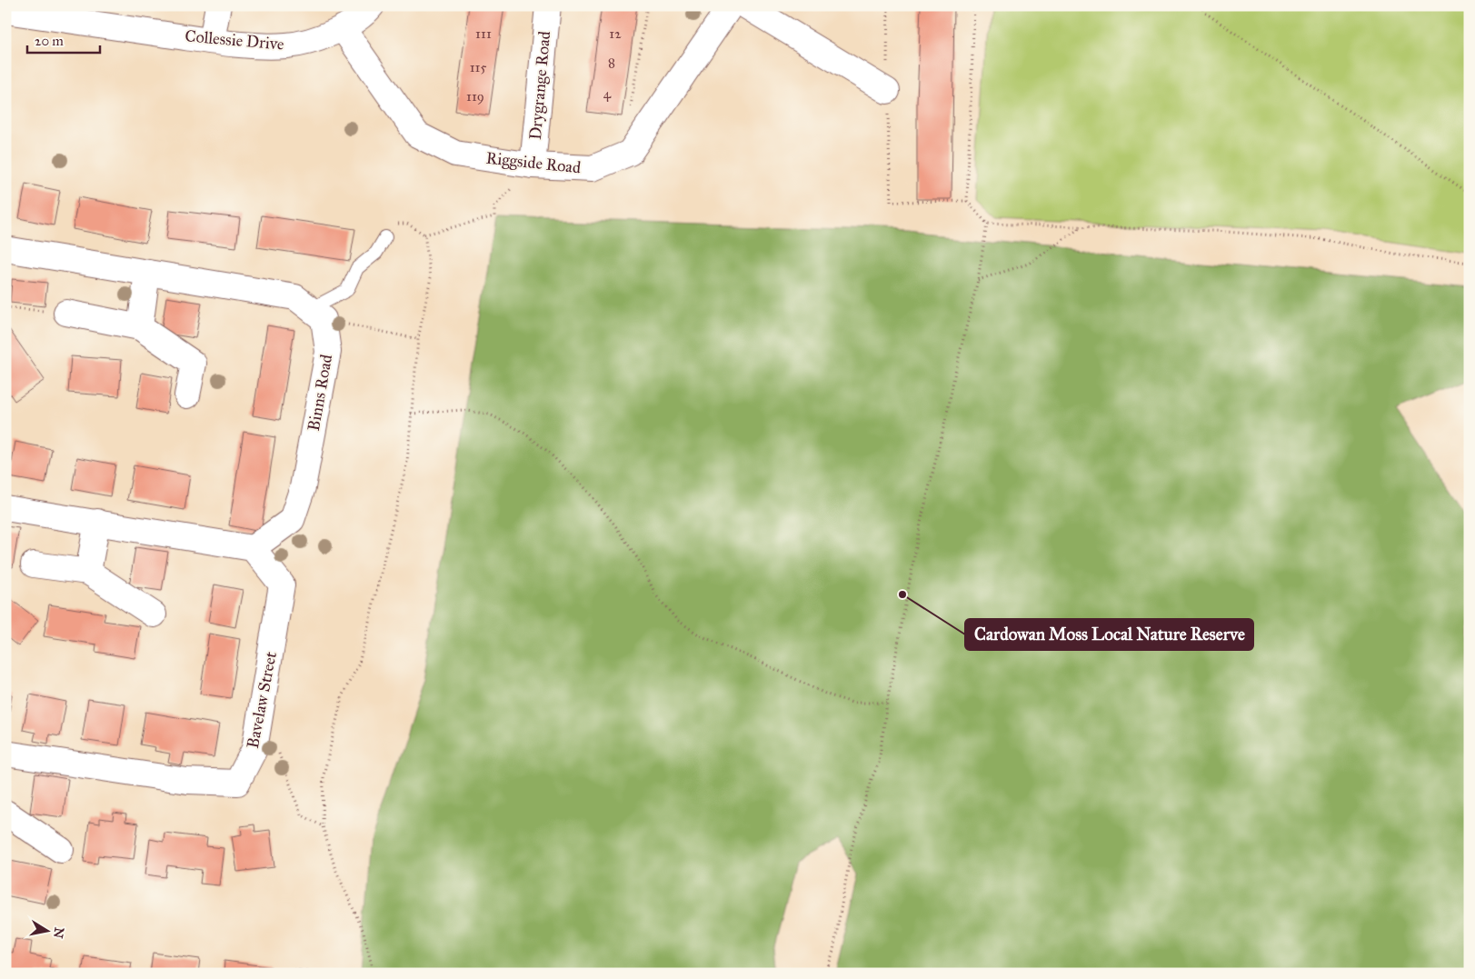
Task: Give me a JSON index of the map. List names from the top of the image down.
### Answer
{
  "streets": {
    "street": [
      "Collessie Drive",
      "Drygrange Road",
      "Riggside Road",
      "Binns Road",
      "Bavelaw Street"
    ]
  },
  "crossings": [
    ["Collessie Drive", "Riggside Road"],
    ["Drygrange Road", "Riggside Road"],
    ["Binns Road", "Bavelaw Street"]
  ],
  "places": ["Cardowan Moss Local Nature Reserve"],
  "house_numbers": [
    "111",
    "12",
    "8",
    "115",
    "4",
    "119"
  ],
  "scale_bar": "20 m",
  "north": "right"
}
